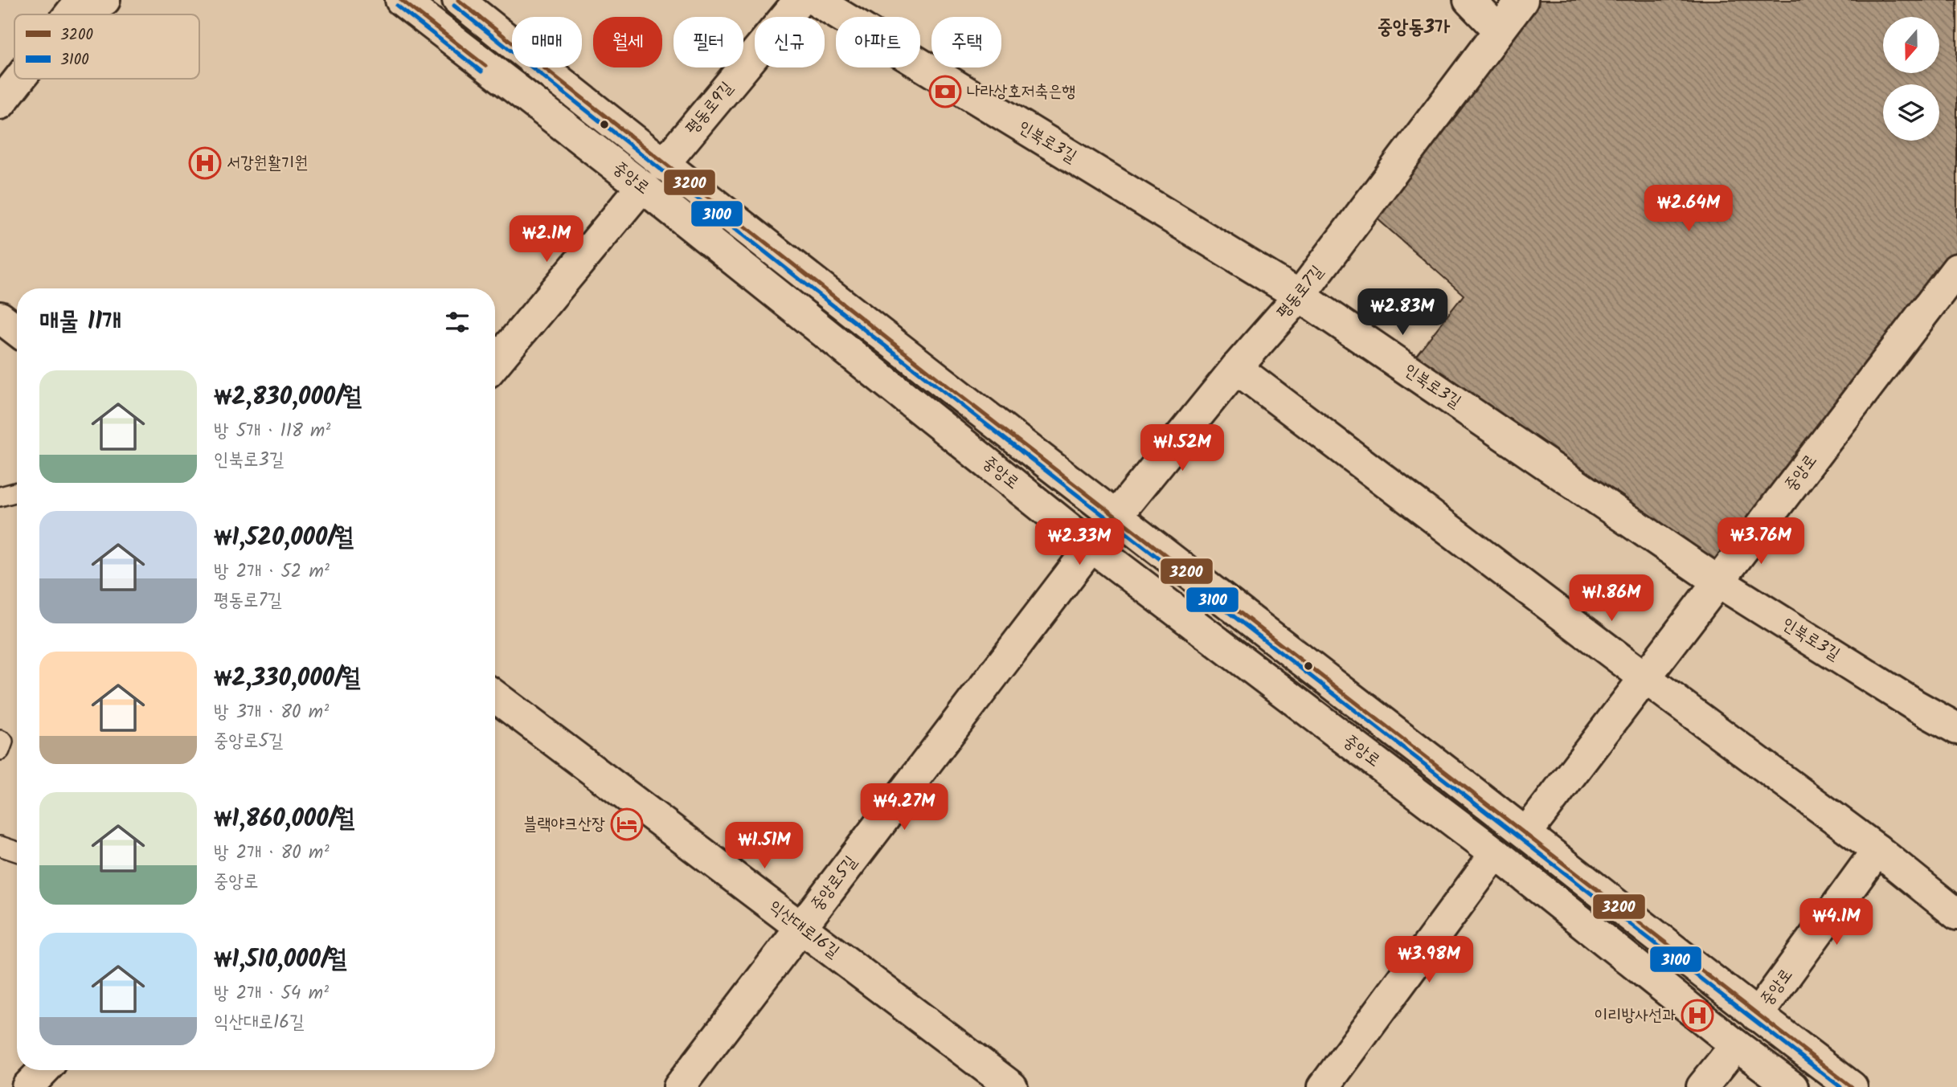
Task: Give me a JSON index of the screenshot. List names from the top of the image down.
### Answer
{
  "streets": {
    "street": [
      "평동로9길",
      "인북로3길",
      "중앙로",
      "평동로7길",
      "중앙로5길",
      "익산대로16길"
    ]
  },
  "crossings": [
    ["평동로9길", "중앙로"],
    ["인북로3길", "중앙로"],
    ["인북로3길", "평동로7길"],
    ["중앙로", "평동로7길"],
    ["중앙로", "중앙로5길"],
    ["평동로7길", "중앙로5길"],
    ["중앙로5길", "익산대로16길"]
  ],
  "districts": ["중앙동3가"],
  "places": {
    "bank": ["나라상호저축은행"],
    "hospital": ["서강원활기원", "이리방사선과"],
    "hotel": ["블랙야크산장"]
  },
  "lines": ["transit line 3200", "transit line 3100"],
  "legend": ["3200", "3100"],
  "north": "bottom",
  "page": {
    "chip": [
      "매매",
      "월세",
      "필터",
      "신규",
      "아파트",
      "주택"
    ],
    "price": [
      "₩2.64M",
      "₩2.1M",
      "₩2.83M",
      "₩1.52M",
      "₩3.76M",
      "₩2.33M",
      "₩1.86M",
      "₩4.27M",
      "₩1.51M",
      "₩4.1M",
      "₩3.98M"
    ],
    "heading": "매물 11개",
    "list": [
      {
        "name": "₩2,830,000/월",
        "note": "방 5개 · 118 m² · 인북로3길"
      },
      {
        "name": "₩1,520,000/월",
        "note": "방 2개 · 52 m² · 평동로7길"
      },
      {
        "name": "₩2,330,000/월",
        "note": "방 3개 · 80 m² · 중앙로5길"
      },
      {
        "name": "₩1,860,000/월",
        "note": "방 2개 · 80 m² · 중앙로"
      },
      {
        "name": "₩1,510,000/월",
        "note": "방 2개 · 54 m² · 익산대로16길"
      }
    ]
  }
}
